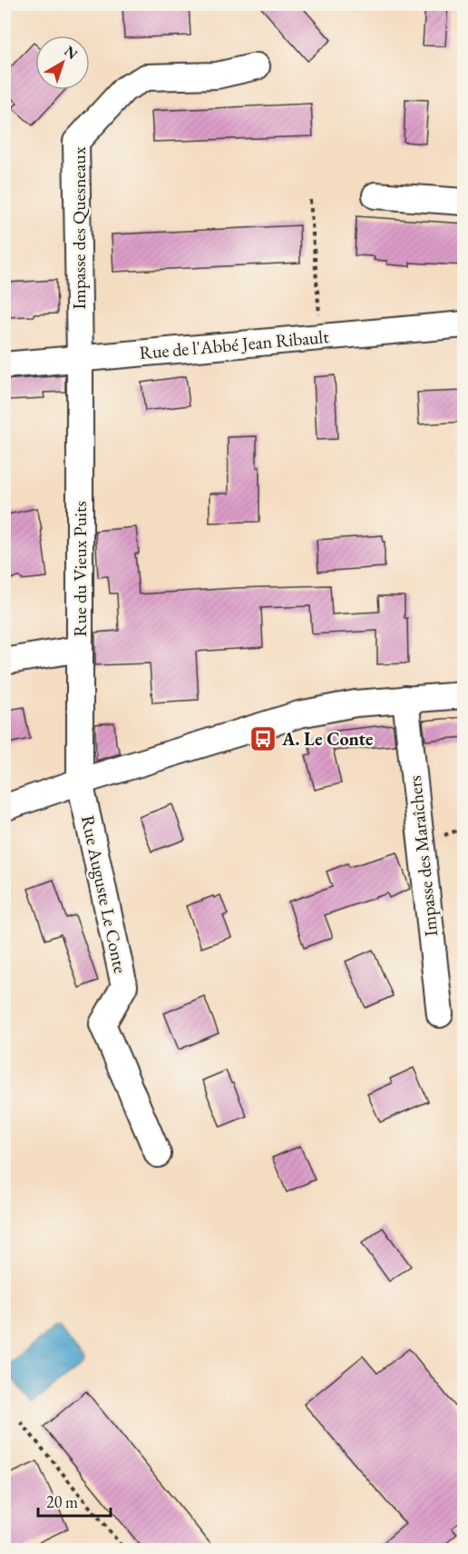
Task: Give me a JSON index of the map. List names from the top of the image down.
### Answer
{
  "streets": {
    "street": [
      "Impasse des Quesneaux",
      "Rue de l'Abbé Jean Ribault",
      "Rue du Vieux Puits",
      "Impasse des Maraîchers",
      "Rue Auguste Le Conte"
    ]
  },
  "crossings": [
    ["Impasse des Quesneaux", "Rue de l'Abbé Jean Ribault"],
    ["Impasse des Quesneaux", "Rue du Vieux Puits"],
    ["Rue de l'Abbé Jean Ribault", "Rue du Vieux Puits"],
    ["Rue du Vieux Puits", "Rue Auguste Le Conte"]
  ],
  "places": {
    "bus stop": ["A. Le Conte"]
  },
  "scale_bar": "20 m",
  "north": "top right"
}
